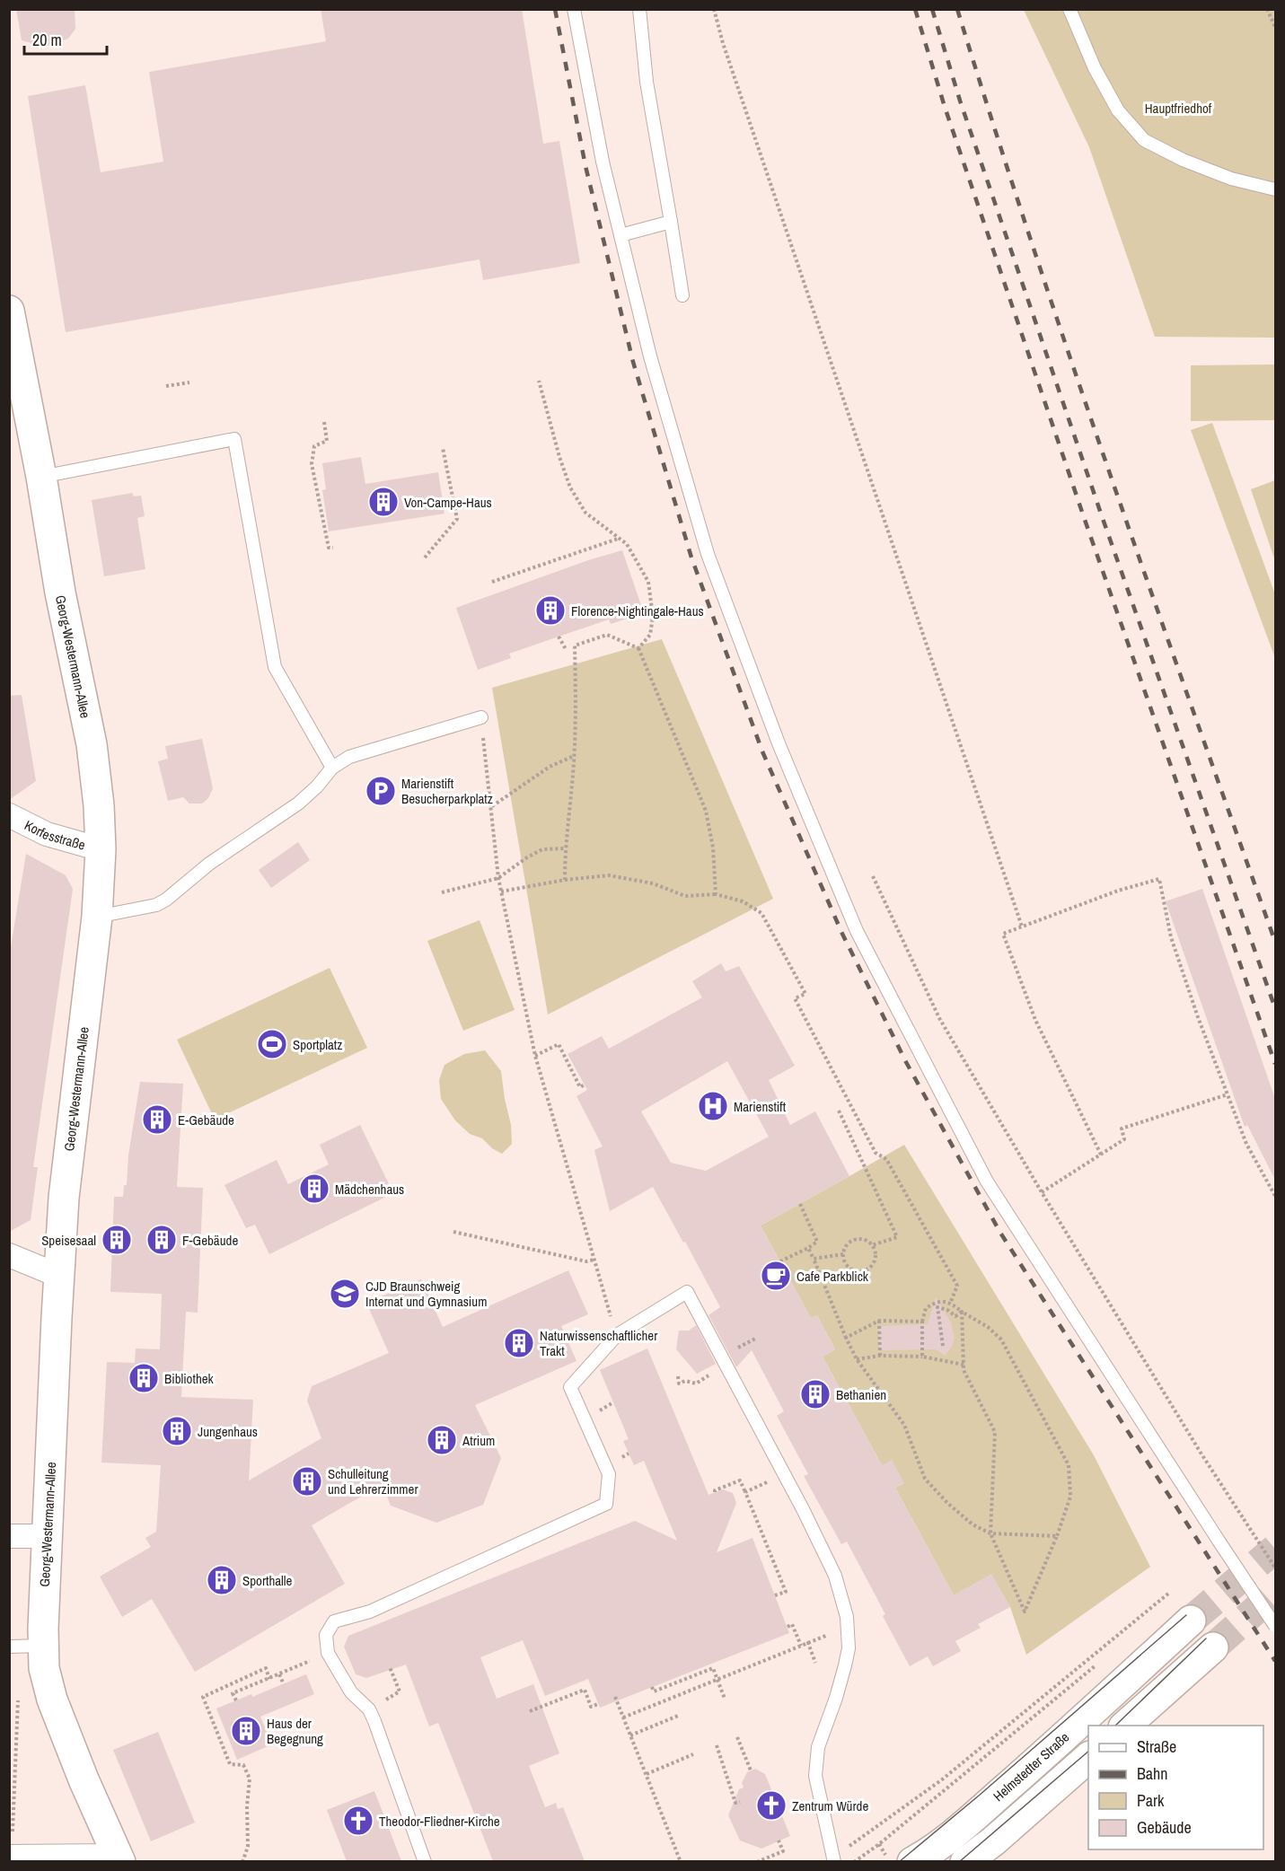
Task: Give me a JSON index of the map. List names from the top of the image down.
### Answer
{
  "streets": {
    "street": ["Georg-Westermann-Allee", "Korfesstraße", "Helmstedter Straße"]
  },
  "crossings": [
    ["Georg-Westermann-Allee", "Korfesstraße"]
  ],
  "parks": ["Hauptfriedhof"],
  "places": {
    "building": [
      "Von-Campe-Haus",
      "Florence-Nightingale-Haus",
      "E-Gebäude",
      "Mädchenhaus",
      "Speisesaal",
      "F-Gebäude",
      "Naturwissenschaftlicher Trakt",
      "Bibliothek",
      "Bethanien",
      "Jungenhaus",
      "Atrium",
      "Schulleitung und Lehrerzimmer",
      "Sporthalle",
      "Haus der Begegnung"
    ],
    "parking": ["Marienstift Besucherparkplatz"],
    "sports": ["Sportplatz"],
    "hospital": ["Marienstift"],
    "cafe": ["Cafe Parkblick"],
    "school or university": ["CJD Braunschweig Internat und Gymnasium"],
    "church": ["Zentrum Würde", "Theodor-Fliedner-Kirche"]
  },
  "legend": [
    "Straße",
    "Bahn",
    "Park",
    "Gebäude"
  ],
  "scale_bar": "20 m"
}
